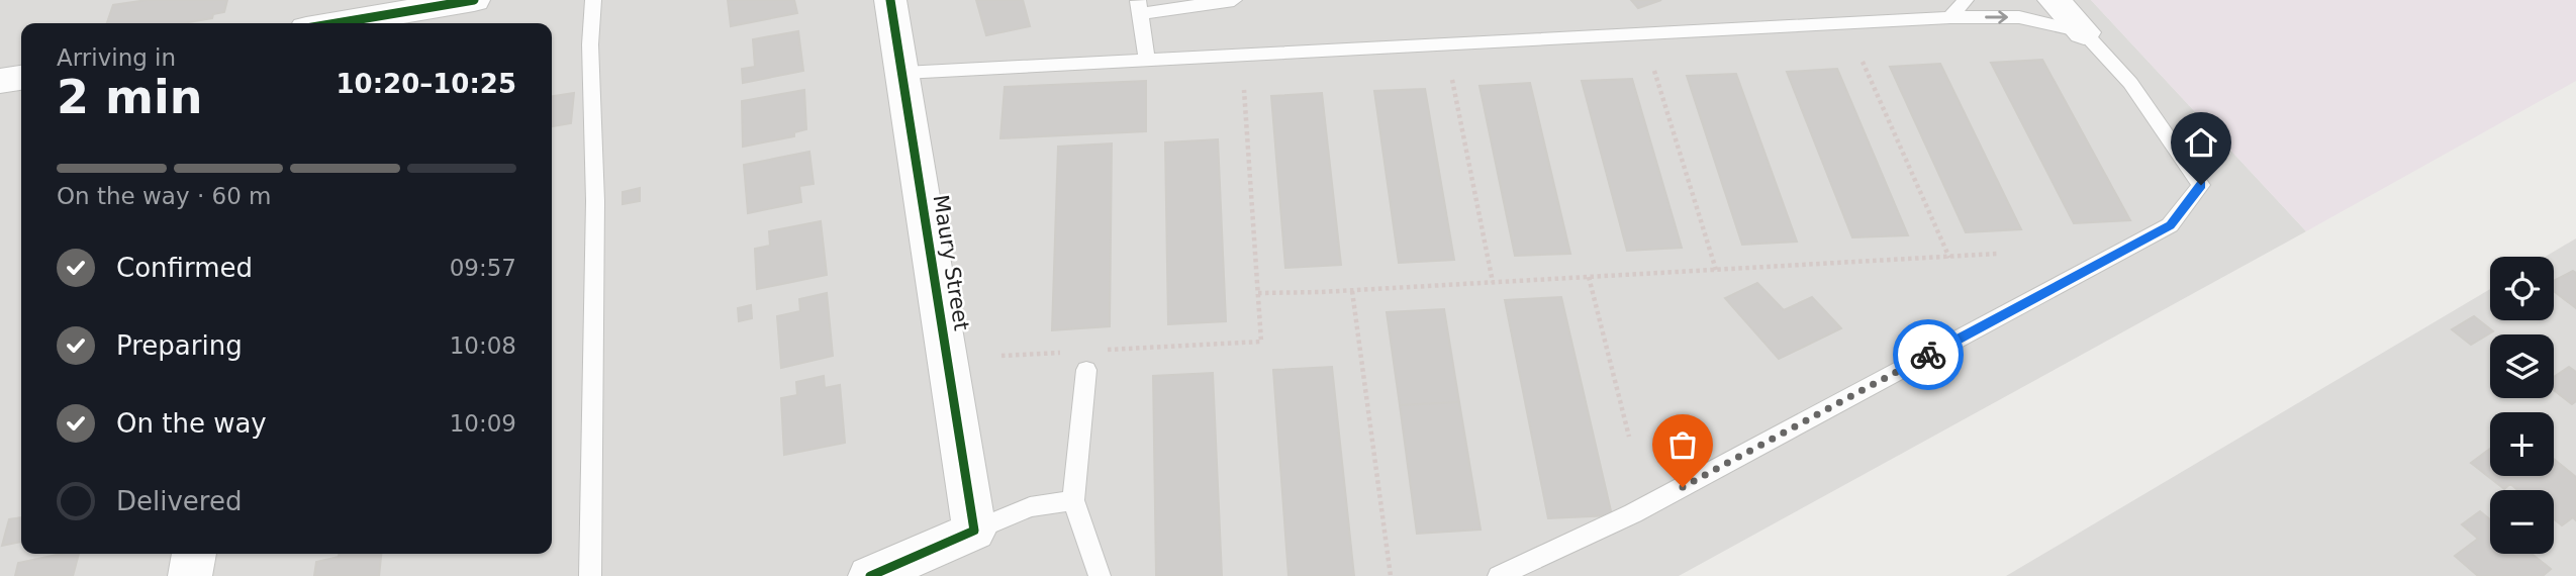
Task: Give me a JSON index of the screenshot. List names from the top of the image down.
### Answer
{
  "streets": {
    "street": ["Maury Street"]
  },
  "page": {
    "heading": ["2 min", "Arriving in", "10:20–10:25"],
    "bar": "On the way · 60 m",
    "list": [
      ["Confirmed", "09:57"],
      ["Preparing", "10:08"],
      ["On the way", "10:09"],
      "Delivered"
    ],
    "map_buttons": ["+", "−"]
  }
}
